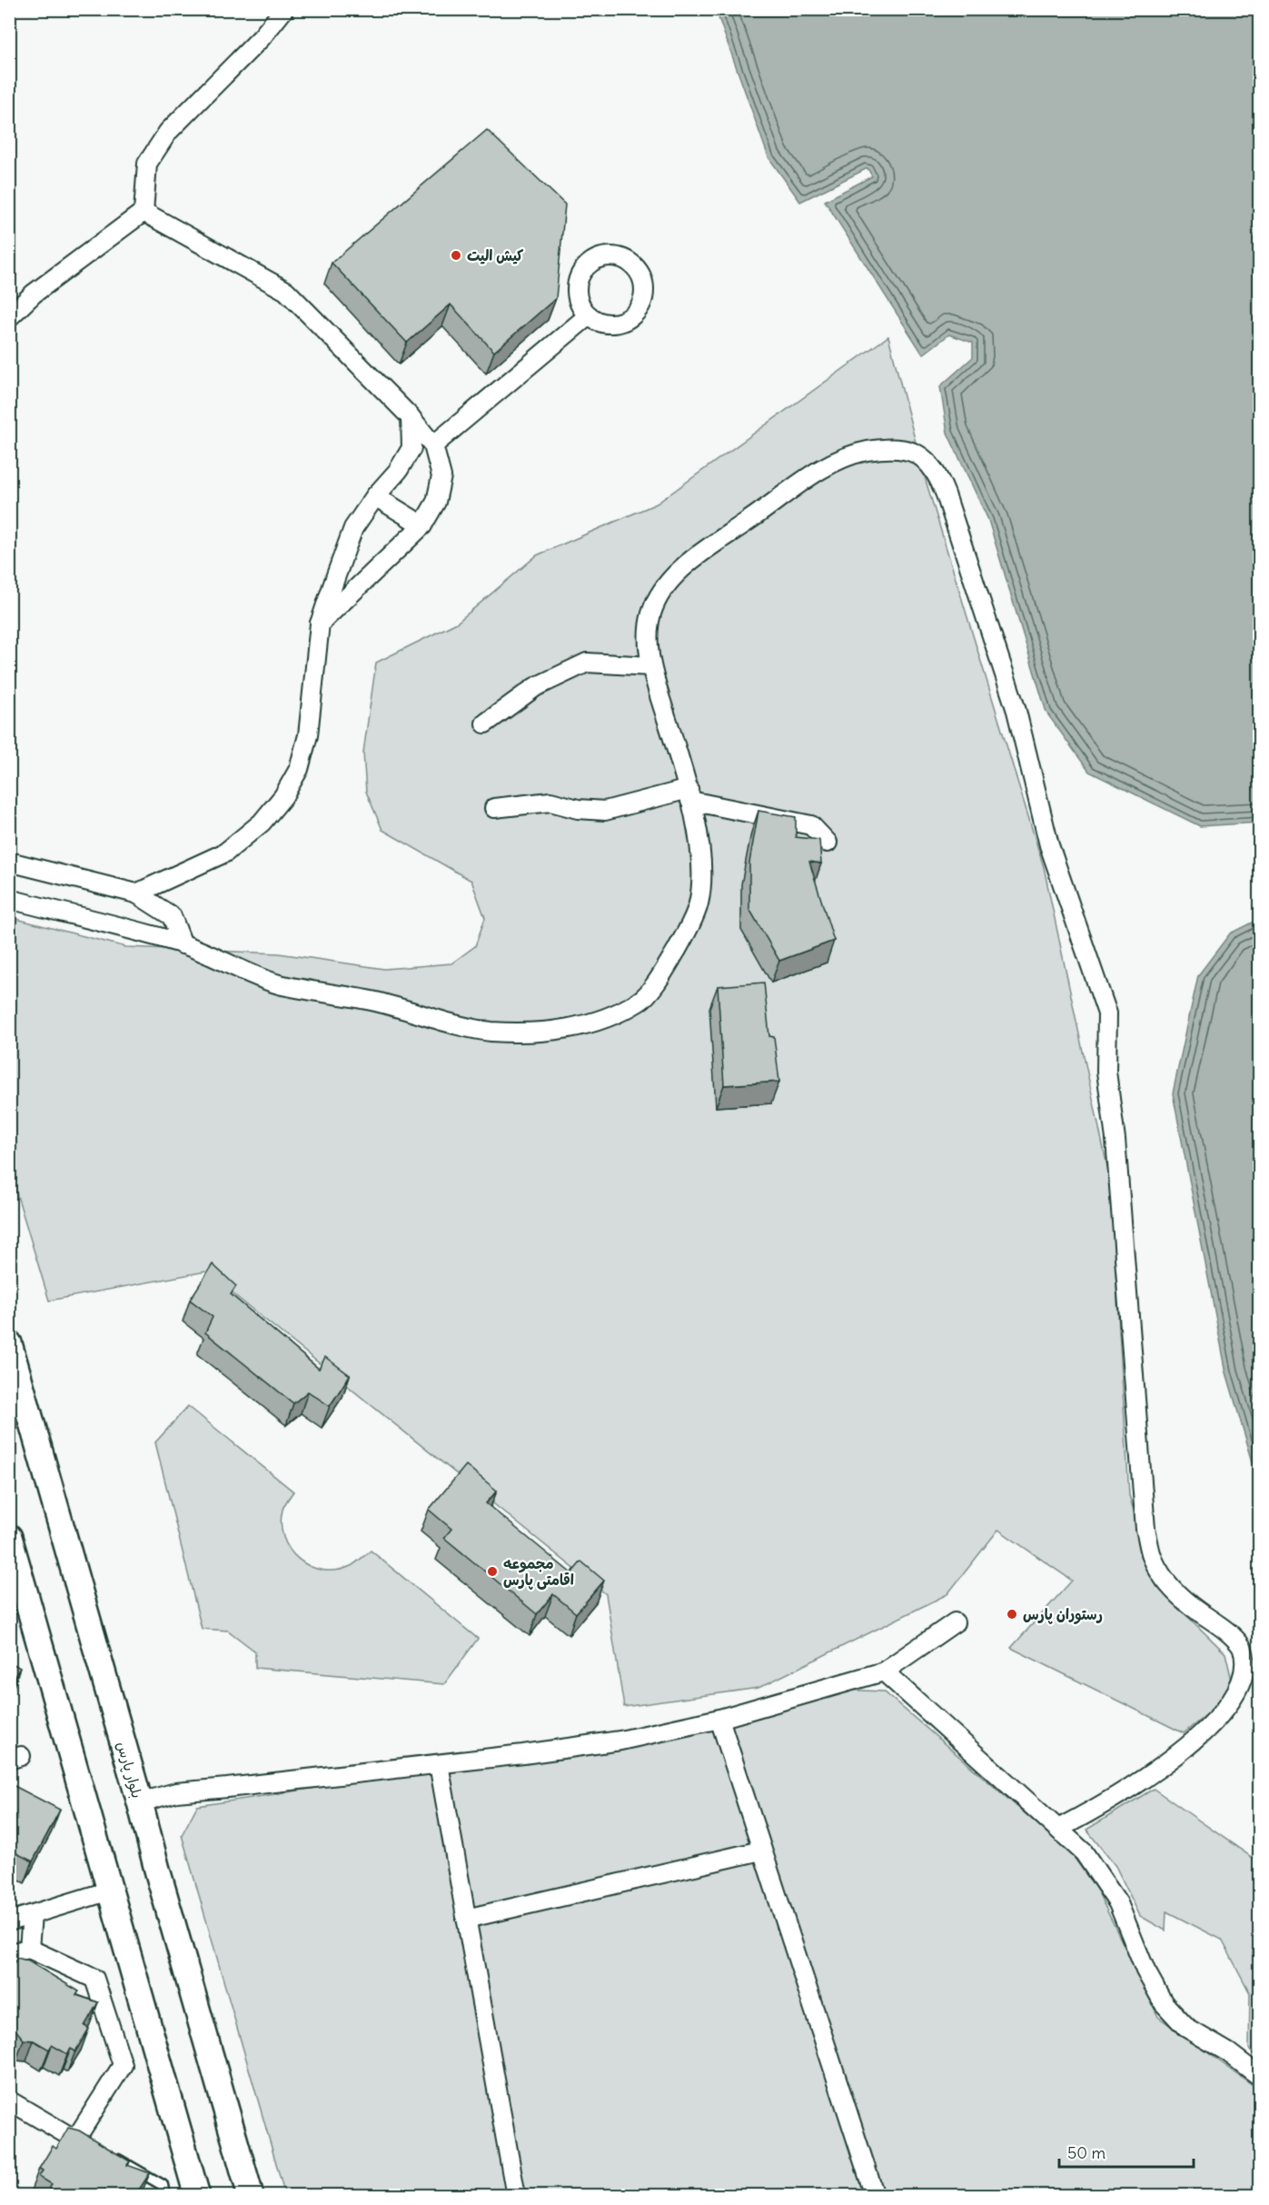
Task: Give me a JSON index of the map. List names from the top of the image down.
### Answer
{
  "streets": {
    "main road": ["بلوار پارس"]
  },
  "places": ["کیش الیت", "مجموعه اقامتی پارس", "رستوران پارس"],
  "scale_bar": "50 m"
}
